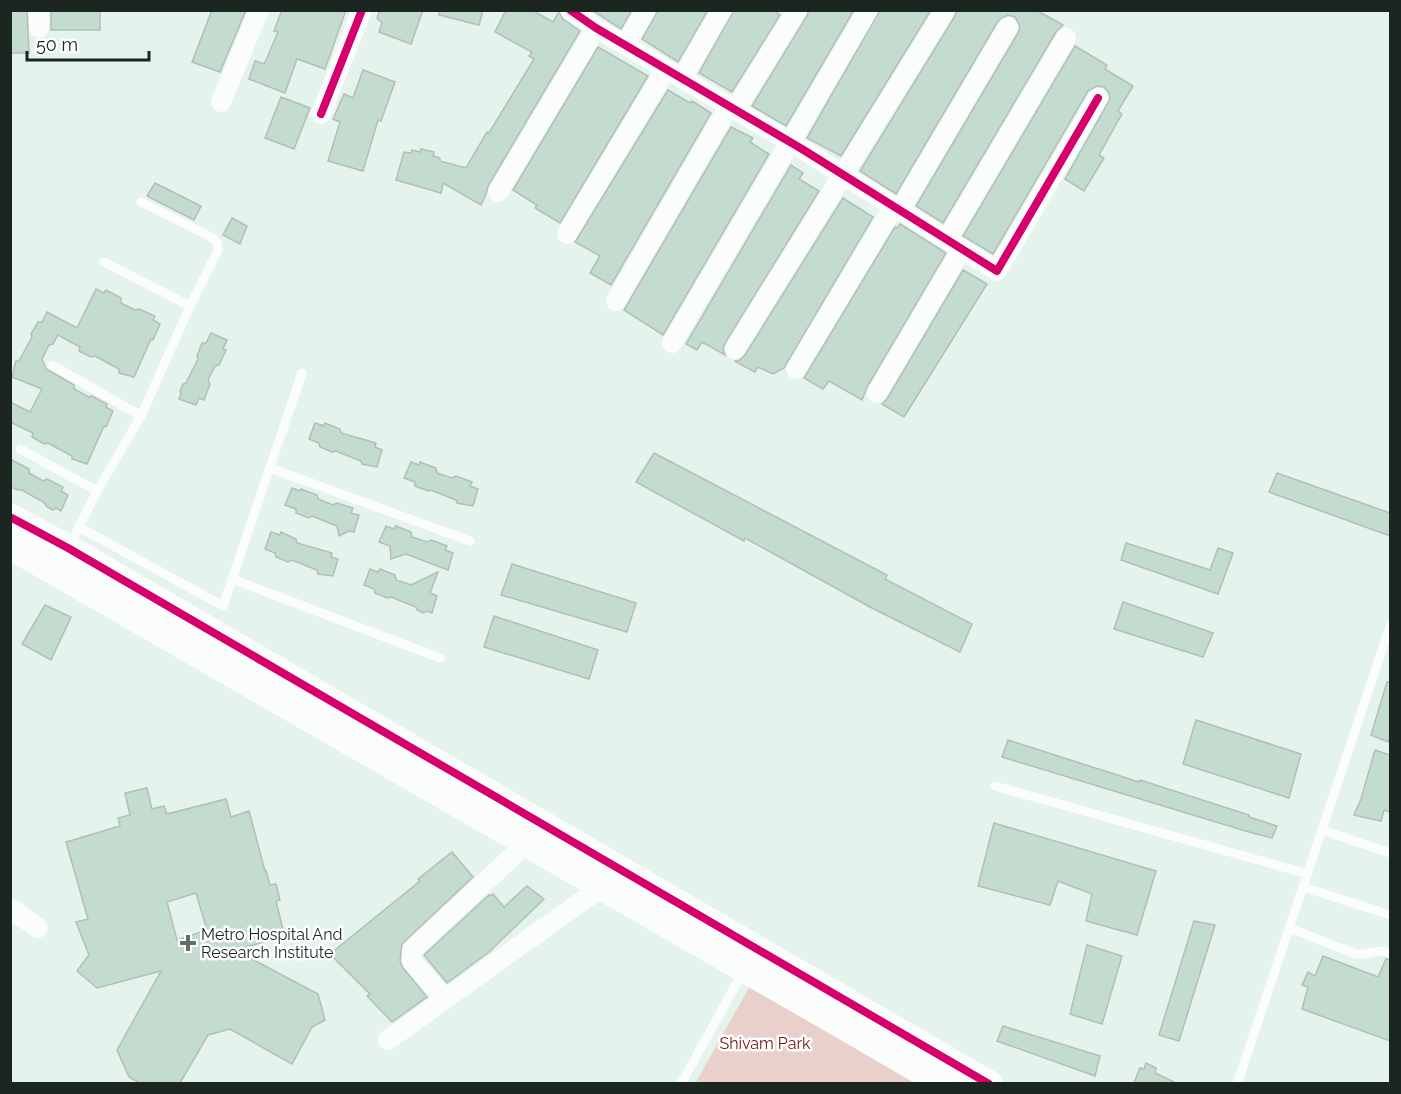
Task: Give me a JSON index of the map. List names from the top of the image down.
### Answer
{
  "parks": ["Shivam Park"],
  "places": {
    "health": ["Metro Hospital And Research Institute"]
  },
  "scale_bar": "50 m"
}
